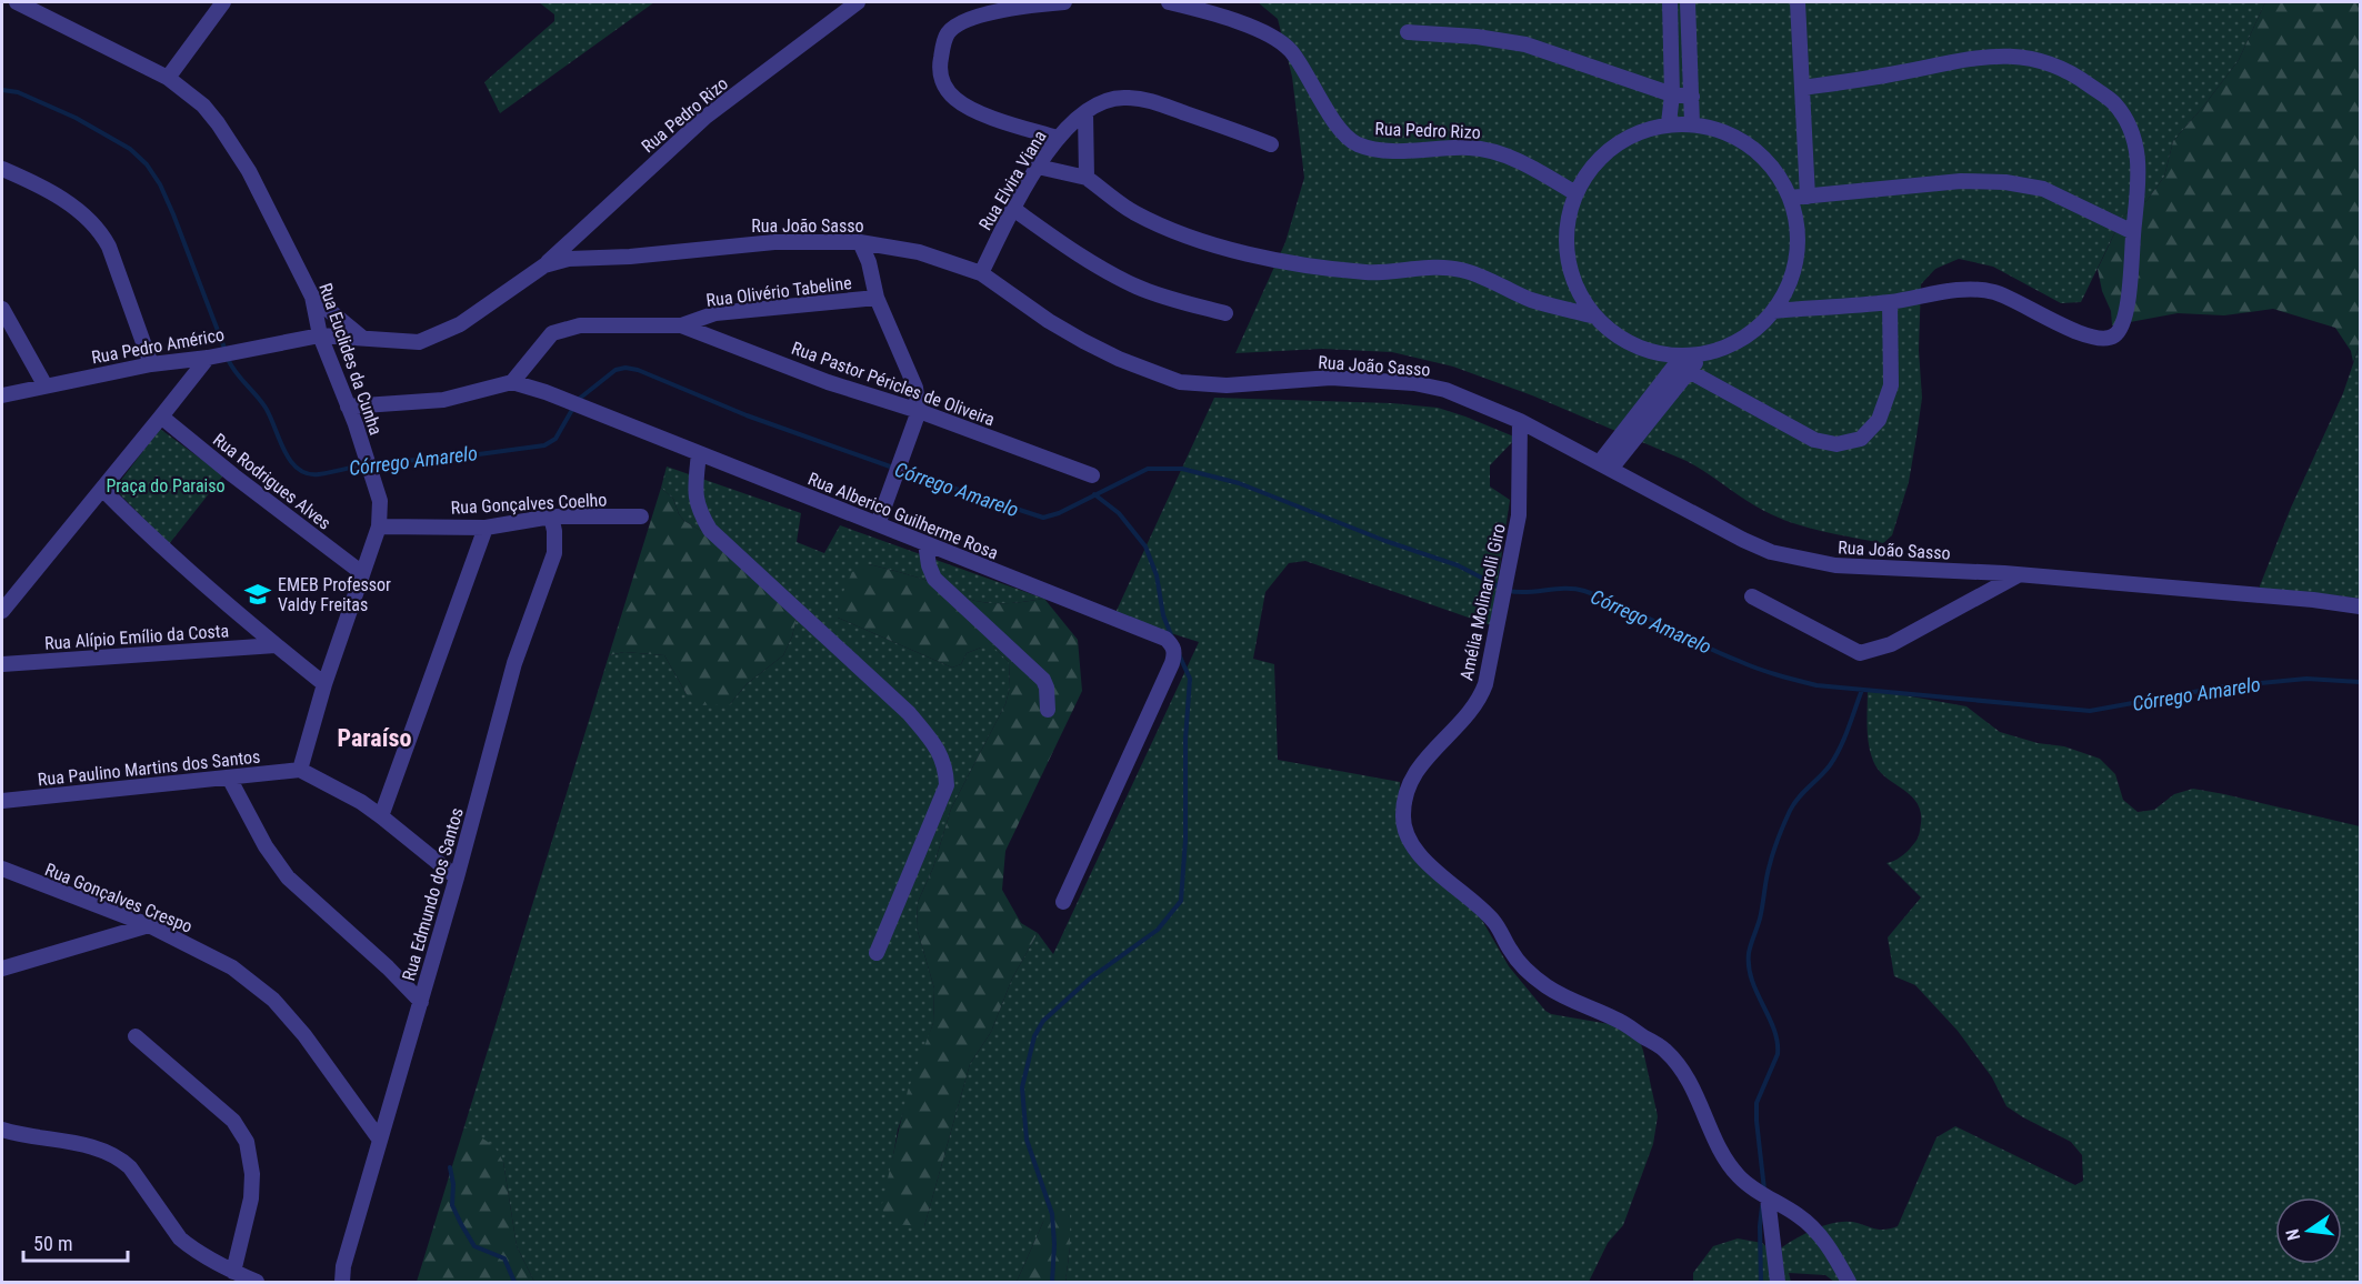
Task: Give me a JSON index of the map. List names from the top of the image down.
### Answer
{
  "streets": {
    "street": [
      "Rua Pedro Rizo",
      "Rua Elvira Viana",
      "Rua João Sasso",
      "Rua Olivério Tabeline",
      "Rua Pedro Américo",
      "Rua Euclides da Cunha",
      "Rua Pastor Péricles de Oliveira",
      "Rua Rodrigues Alves",
      "Rua Gonçalves Coelho",
      "Rua Alberico Guilherme Rosa",
      "Amélia Molinarolli Giro",
      "Rua Alípio Emílio da Costa",
      "Rua Paulino Martins dos Santos",
      "Rua Edmundo dos Santos",
      "Rua Gonçalves Crespo"
    ]
  },
  "crossings": [
    ["Rua Pedro Rizo", "Rua João Sasso"],
    ["Rua Elvira Viana", "Rua João Sasso"],
    ["Rua João Sasso", "Rua Pedro Américo"],
    ["Rua João Sasso", "Rua Euclides da Cunha"],
    ["Rua João Sasso", "Amélia Molinarolli Giro"],
    ["Rua Olivério Tabeline", "Rua Pastor Péricles de Oliveira"],
    ["Rua Olivério Tabeline", "Rua Alberico Guilherme Rosa"],
    ["Rua Pedro Américo", "Rua Euclides da Cunha"],
    ["Rua Euclides da Cunha", "Rua Rodrigues Alves"],
    ["Rua Euclides da Cunha", "Rua Gonçalves Coelho"],
    ["Rua Euclides da Cunha", "Rua Paulino Martins dos Santos"],
    ["Rua Gonçalves Coelho", "Rua Edmundo dos Santos"],
    ["Rua Edmundo dos Santos", "Rua Gonçalves Crespo"]
  ],
  "districts": ["Paraíso"],
  "water": ["Córrego Amarelo"],
  "parks": ["Praça do Paraiso"],
  "places": {
    "school or university": ["EMEB Professor Valdy Freitas"]
  },
  "scale_bar": "50 m",
  "north": "left"
}
